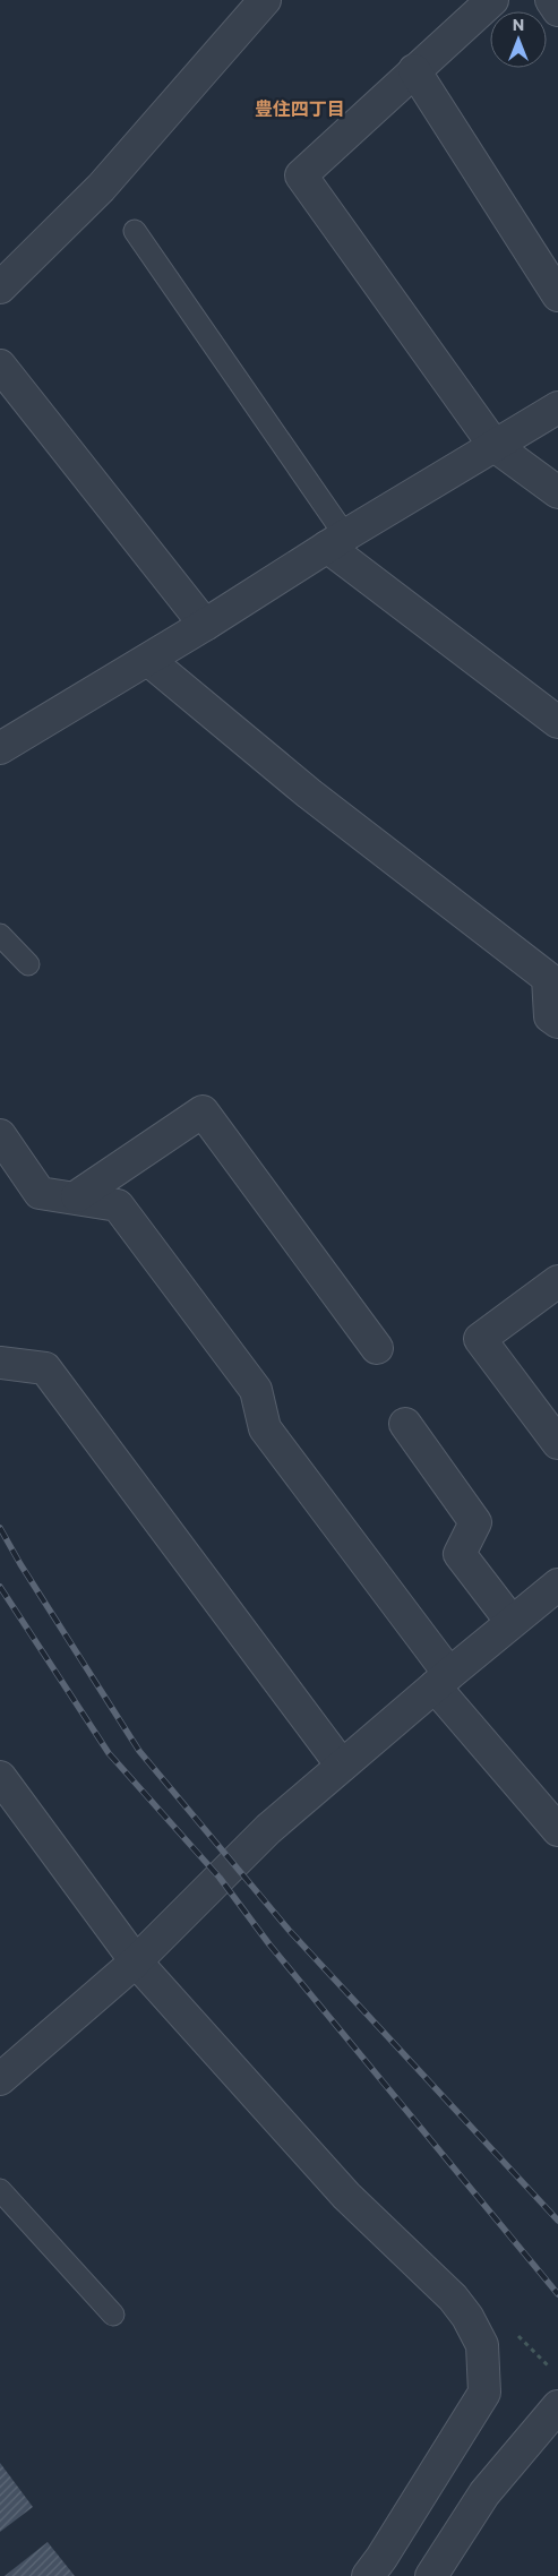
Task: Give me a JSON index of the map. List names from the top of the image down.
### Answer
{
  "districts": ["豊住四丁目"],
  "north": "top"
}
